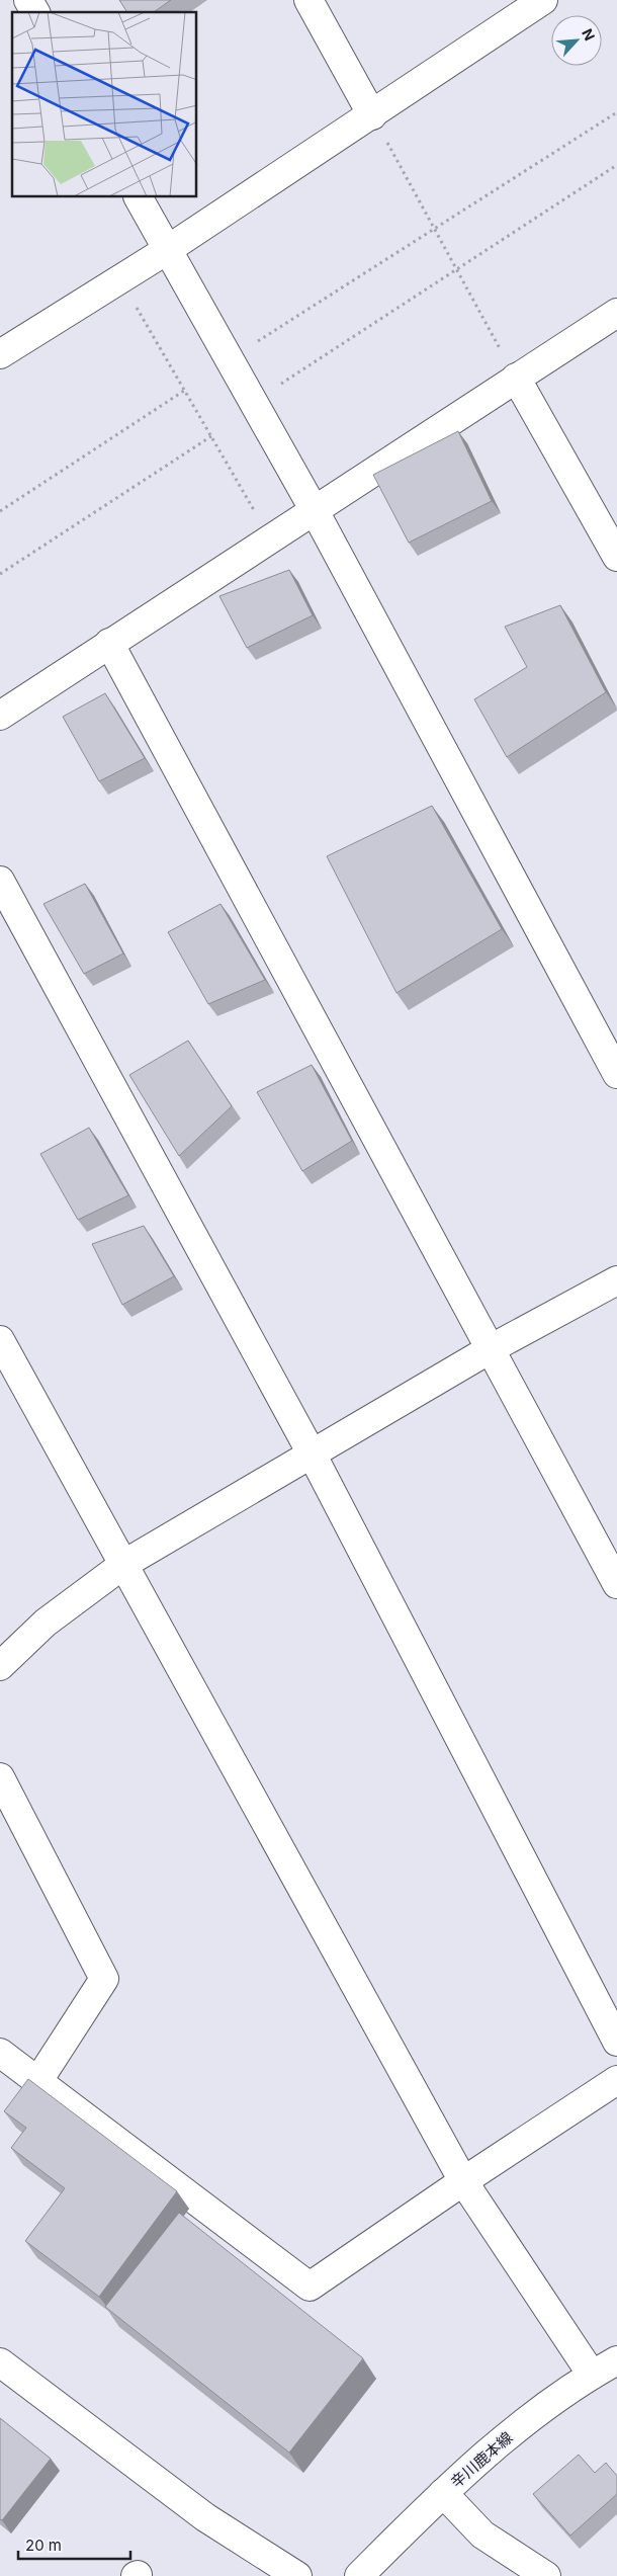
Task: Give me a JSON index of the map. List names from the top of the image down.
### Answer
{
  "streets": {
    "street": ["辛川鹿本線"]
  },
  "scale_bar": "20 m",
  "north": "top right"
}
